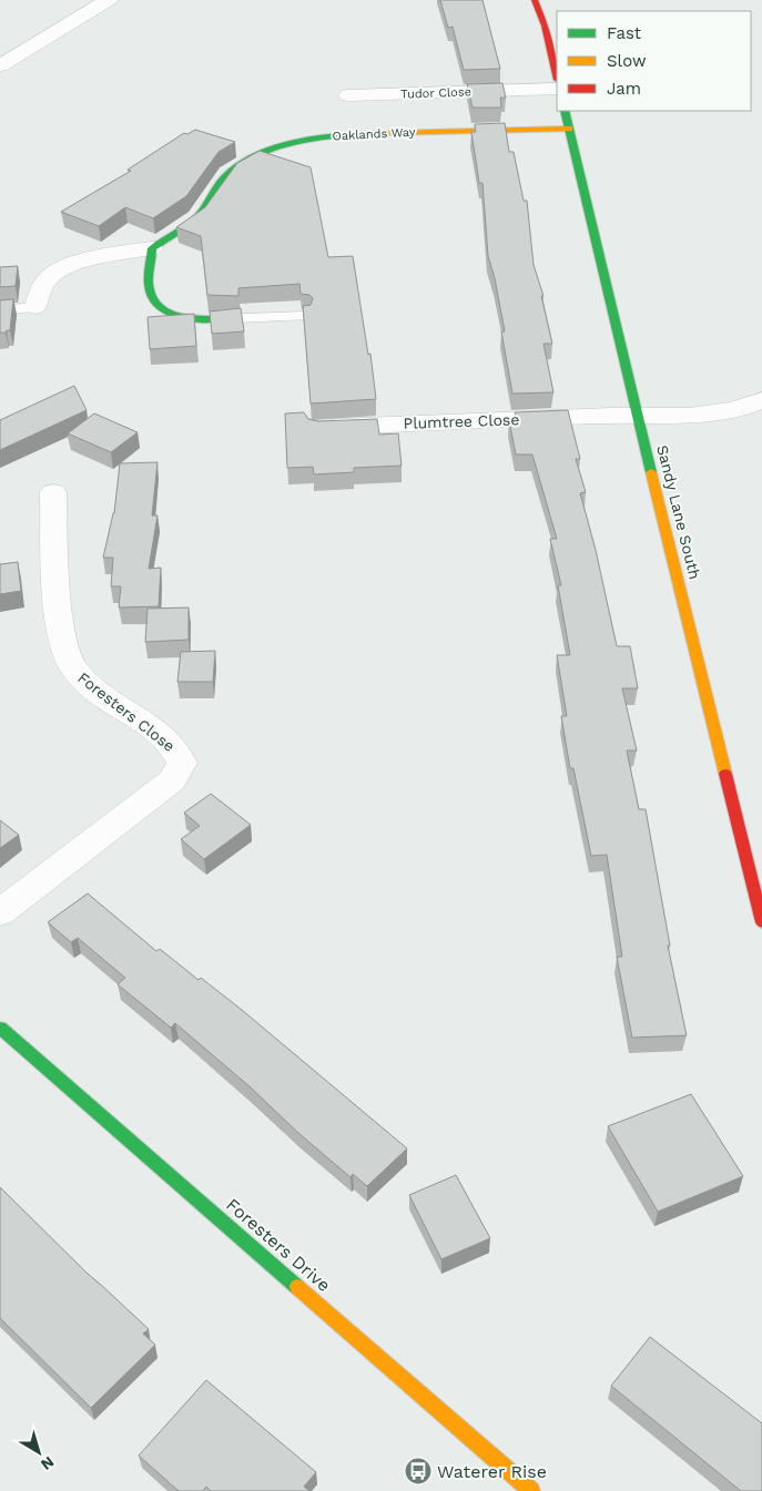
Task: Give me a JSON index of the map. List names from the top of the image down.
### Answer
{
  "streets": {
    "street": [
      "Tudor Close",
      "Oaklands Way",
      "Plumtree Close",
      "Sandy Lane South",
      "Foresters Close",
      "Foresters Drive"
    ]
  },
  "crossings": [
    ["Oaklands Way", "Sandy Lane South"],
    ["Plumtree Close", "Sandy Lane South"]
  ],
  "places": {
    "bus stop": ["Waterer Rise"]
  },
  "legend": ["Fast", "Slow", "Jam"],
  "north": "bottom right"
}
